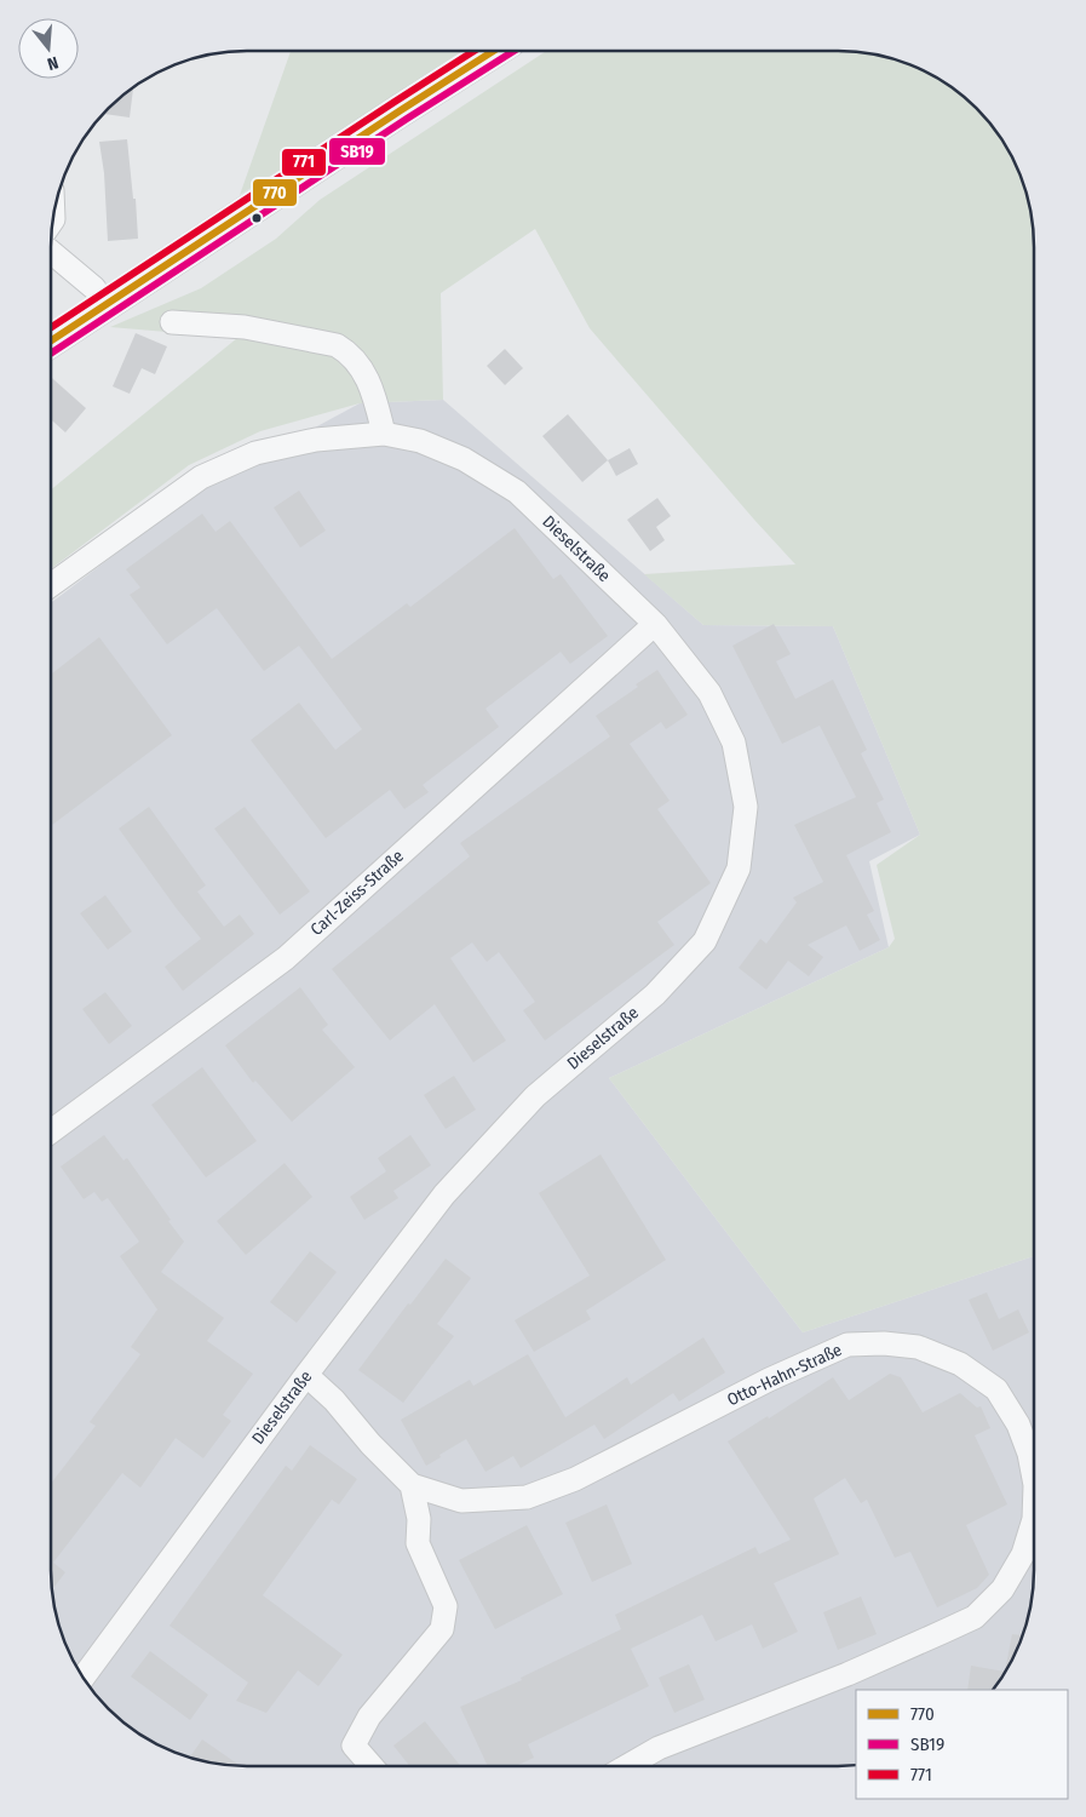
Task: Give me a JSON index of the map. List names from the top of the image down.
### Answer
{
  "streets": {
    "street": ["Dieselstraße", "Carl-Zeiss-Straße", "Otto-Hahn-Straße"]
  },
  "crossings": [
    ["Dieselstraße", "Carl-Zeiss-Straße"],
    ["Dieselstraße", "Otto-Hahn-Straße"]
  ],
  "lines": ["transit line SB19", "transit line 770", "transit line 771"],
  "legend": ["770", "SB19", "771"],
  "north": "bottom"
}
